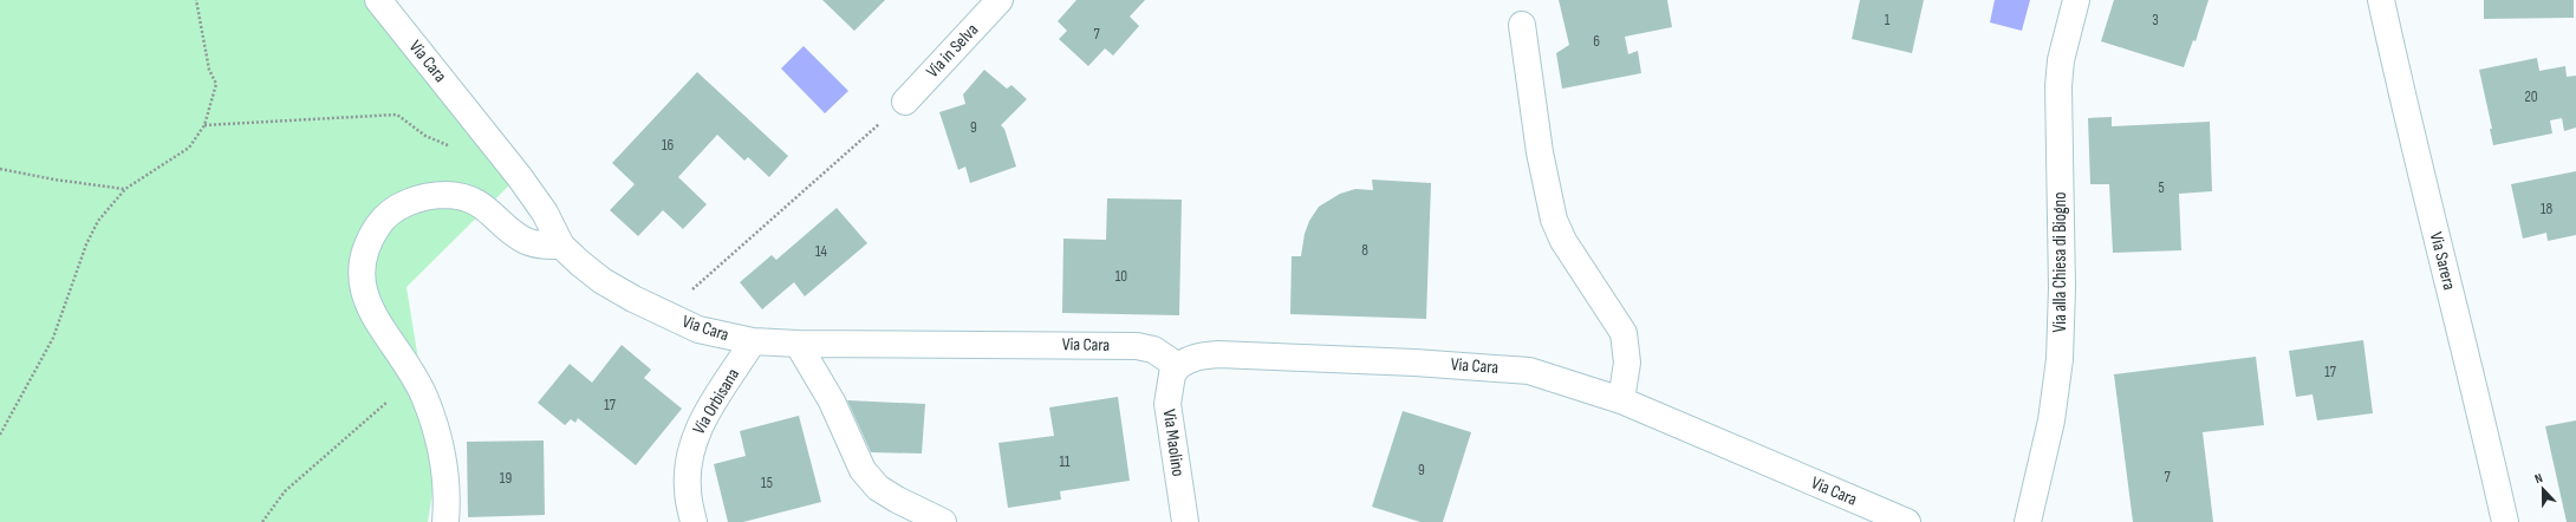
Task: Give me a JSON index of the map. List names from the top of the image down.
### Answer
{
  "streets": {
    "street": [
      "Via in Selva",
      "Via Cara",
      "Via Sarera",
      "Via alla Chiesa di Biogno",
      "Via Orbisana",
      "Via Maolino"
    ]
  },
  "crossings": [
    ["Via Cara", "Via Orbisana"],
    ["Via Cara", "Via Maolino"]
  ],
  "house_numbers": [
    "1",
    "3",
    "7",
    "6",
    "20",
    "9",
    "16",
    "5",
    "18",
    "8",
    "14",
    "10",
    "17",
    "17",
    "11",
    "9",
    "7",
    "19",
    "15"
  ],
  "north": "top"
}
